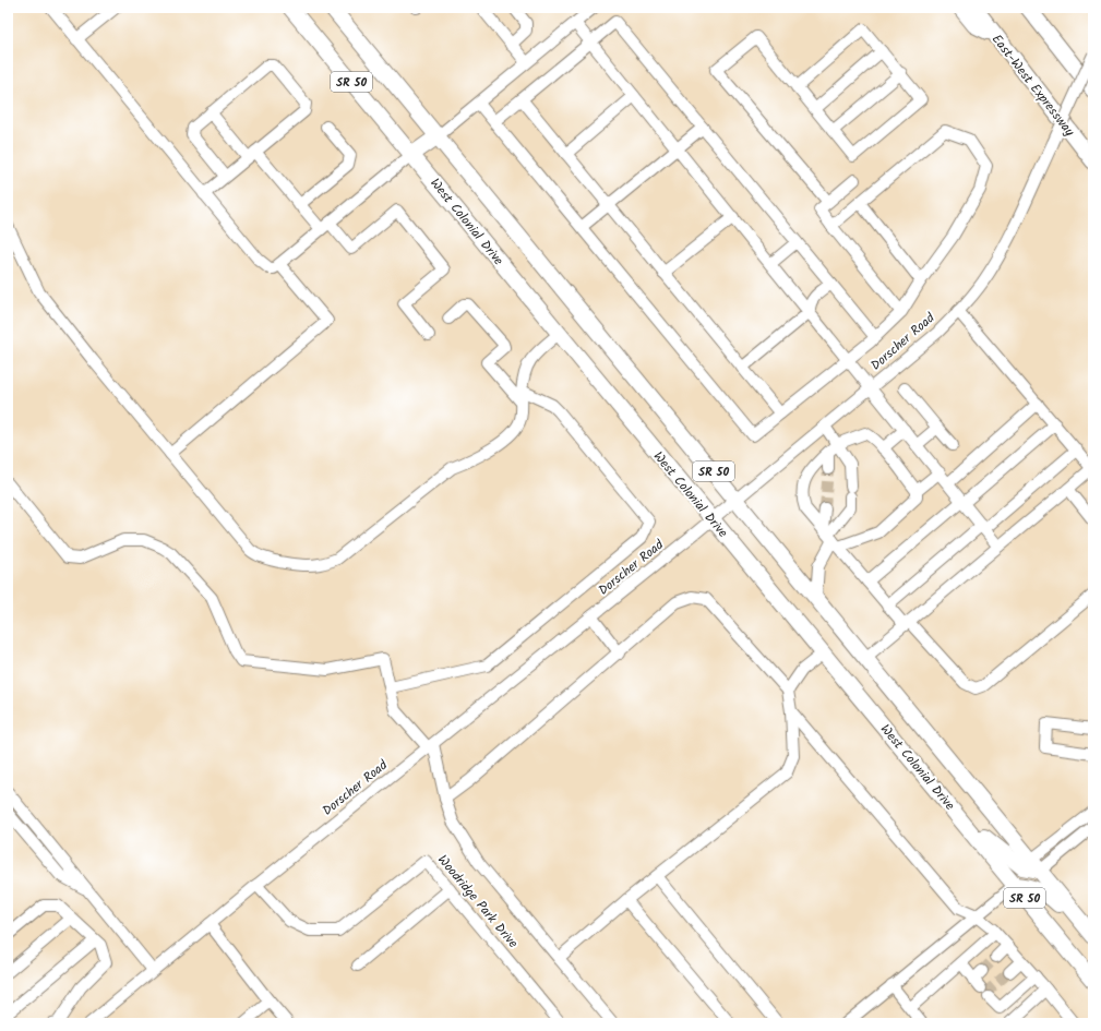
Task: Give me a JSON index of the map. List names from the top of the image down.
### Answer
{
  "streets": {
    "highway": ["SR 50", "East-West Expressway", "West Colonial Drive"],
    "street": ["Dorscher Road", "Woodridge Park Drive"]
  },
  "crossings": [
    ["SR 50", "Dorscher Road"],
    ["West Colonial Drive", "Dorscher Road"],
    ["Dorscher Road", "Woodridge Park Drive"]
  ]
}
